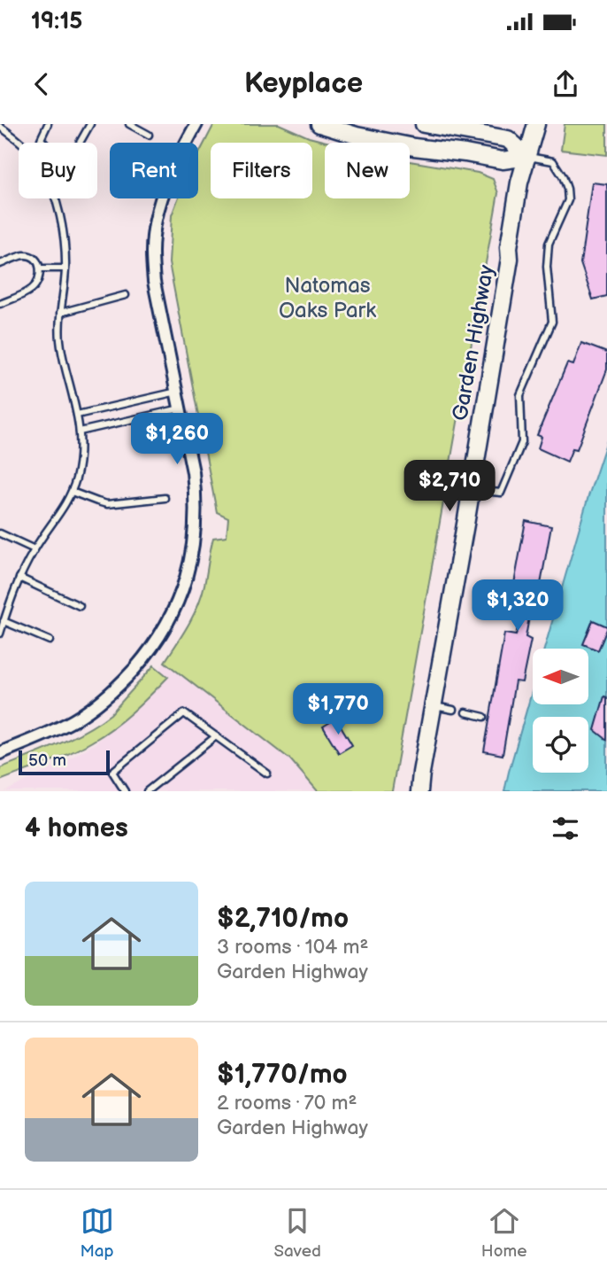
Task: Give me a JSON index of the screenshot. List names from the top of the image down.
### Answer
{
  "streets": {
    "main road": ["Garden Highway"]
  },
  "parks": ["Natomas Oaks Park"],
  "scale_bar": "50 m",
  "north": "left",
  "page": {
    "status": "19:15",
    "header": "Keyplace",
    "chip": [
      "Buy",
      "Rent",
      "Filters",
      "New"
    ],
    "price": [
      "$1,260",
      "$2,710",
      "$1,320",
      "$1,770"
    ],
    "scale": "50 m",
    "heading": "4 homes",
    "list": [
      {
        "name": "$2,710/mo",
        "note": "3 rooms · 104 m² · Garden Highway"
      },
      {
        "name": "$1,770/mo",
        "note": "2 rooms · 70 m² · Garden Highway"
      }
    ],
    "tabs": ["Map", "Saved", "Home"]
  }
}
